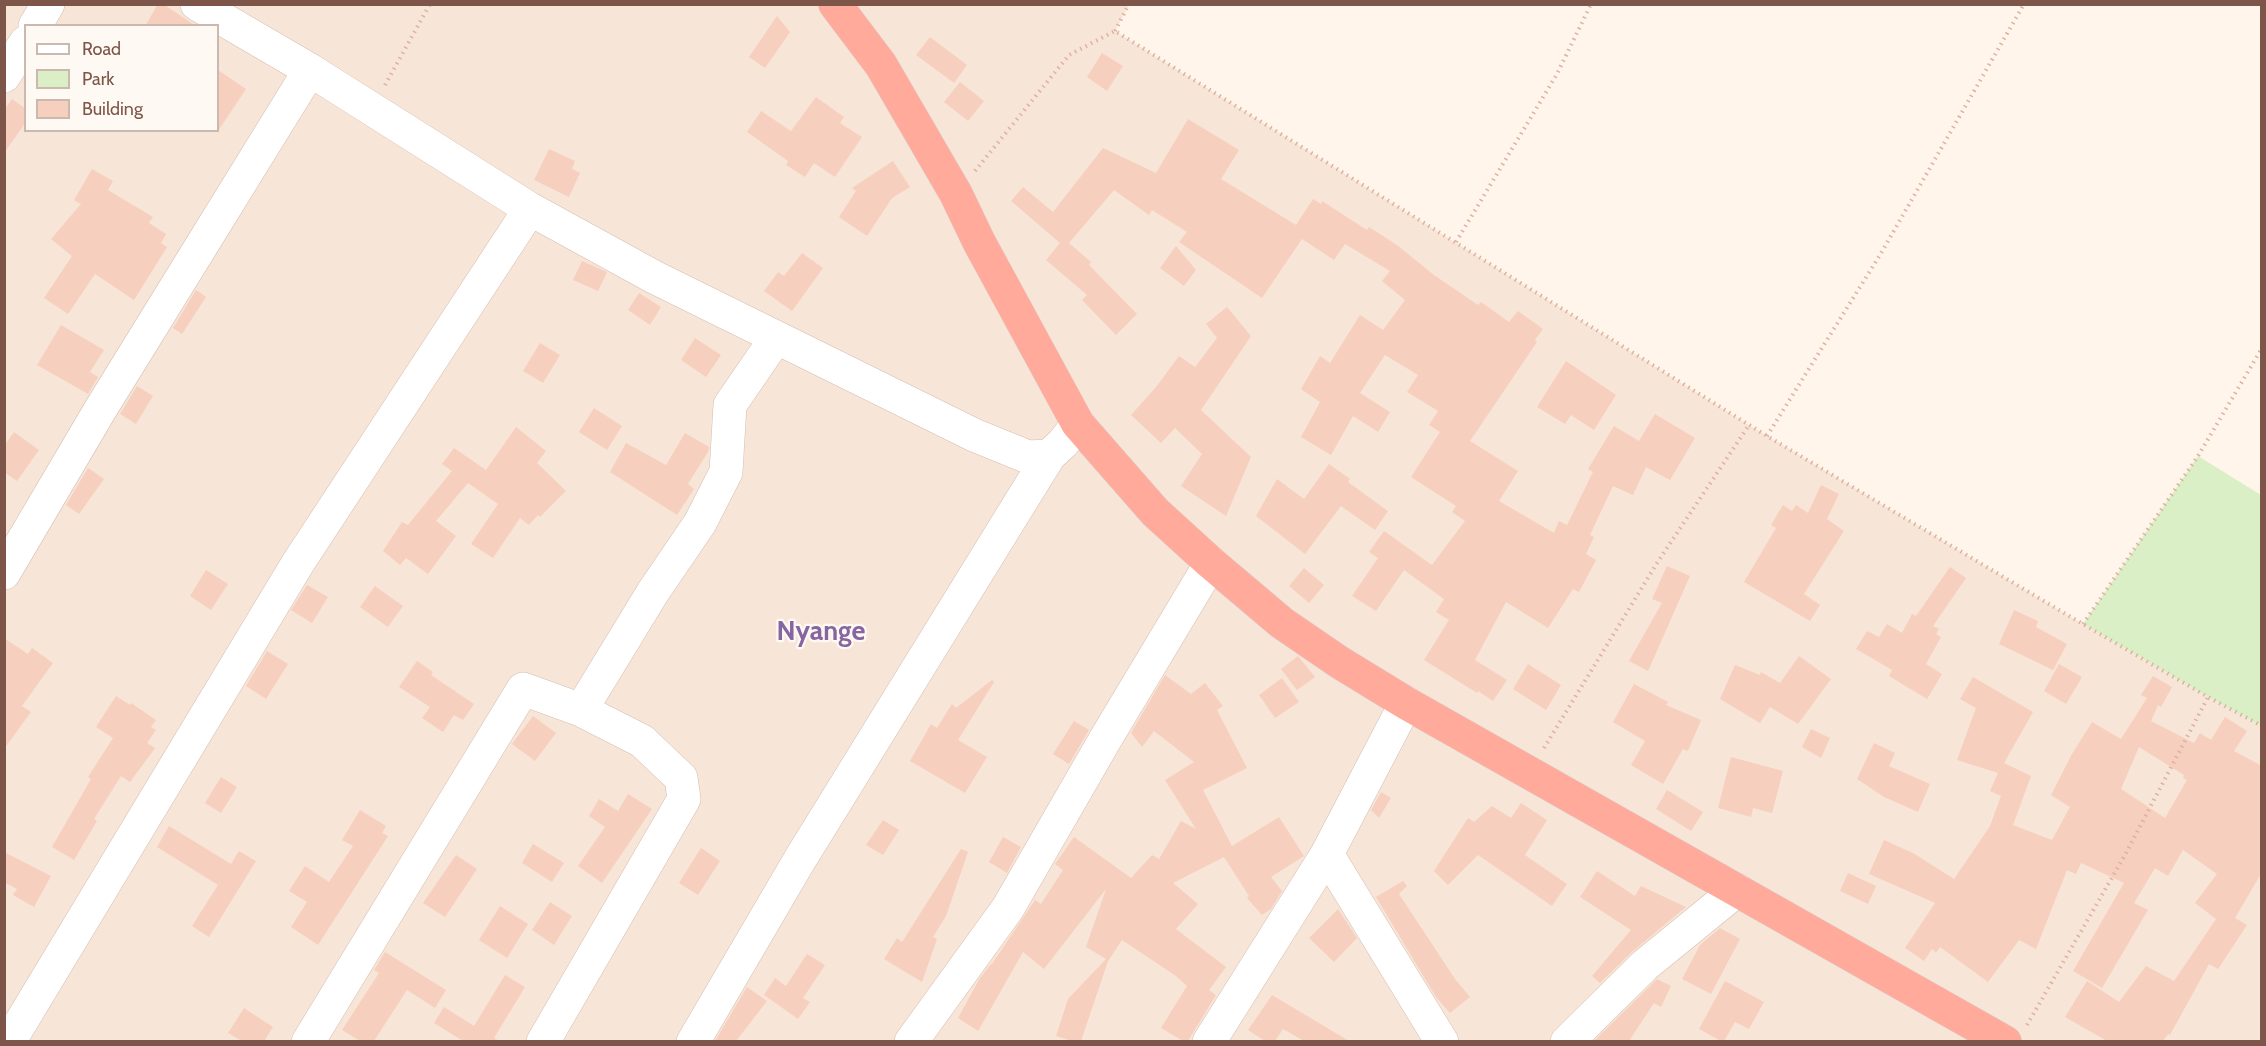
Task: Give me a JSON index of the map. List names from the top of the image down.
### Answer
{
  "districts": ["Nyange"],
  "legend": ["Road", "Park", "Building"]
}
